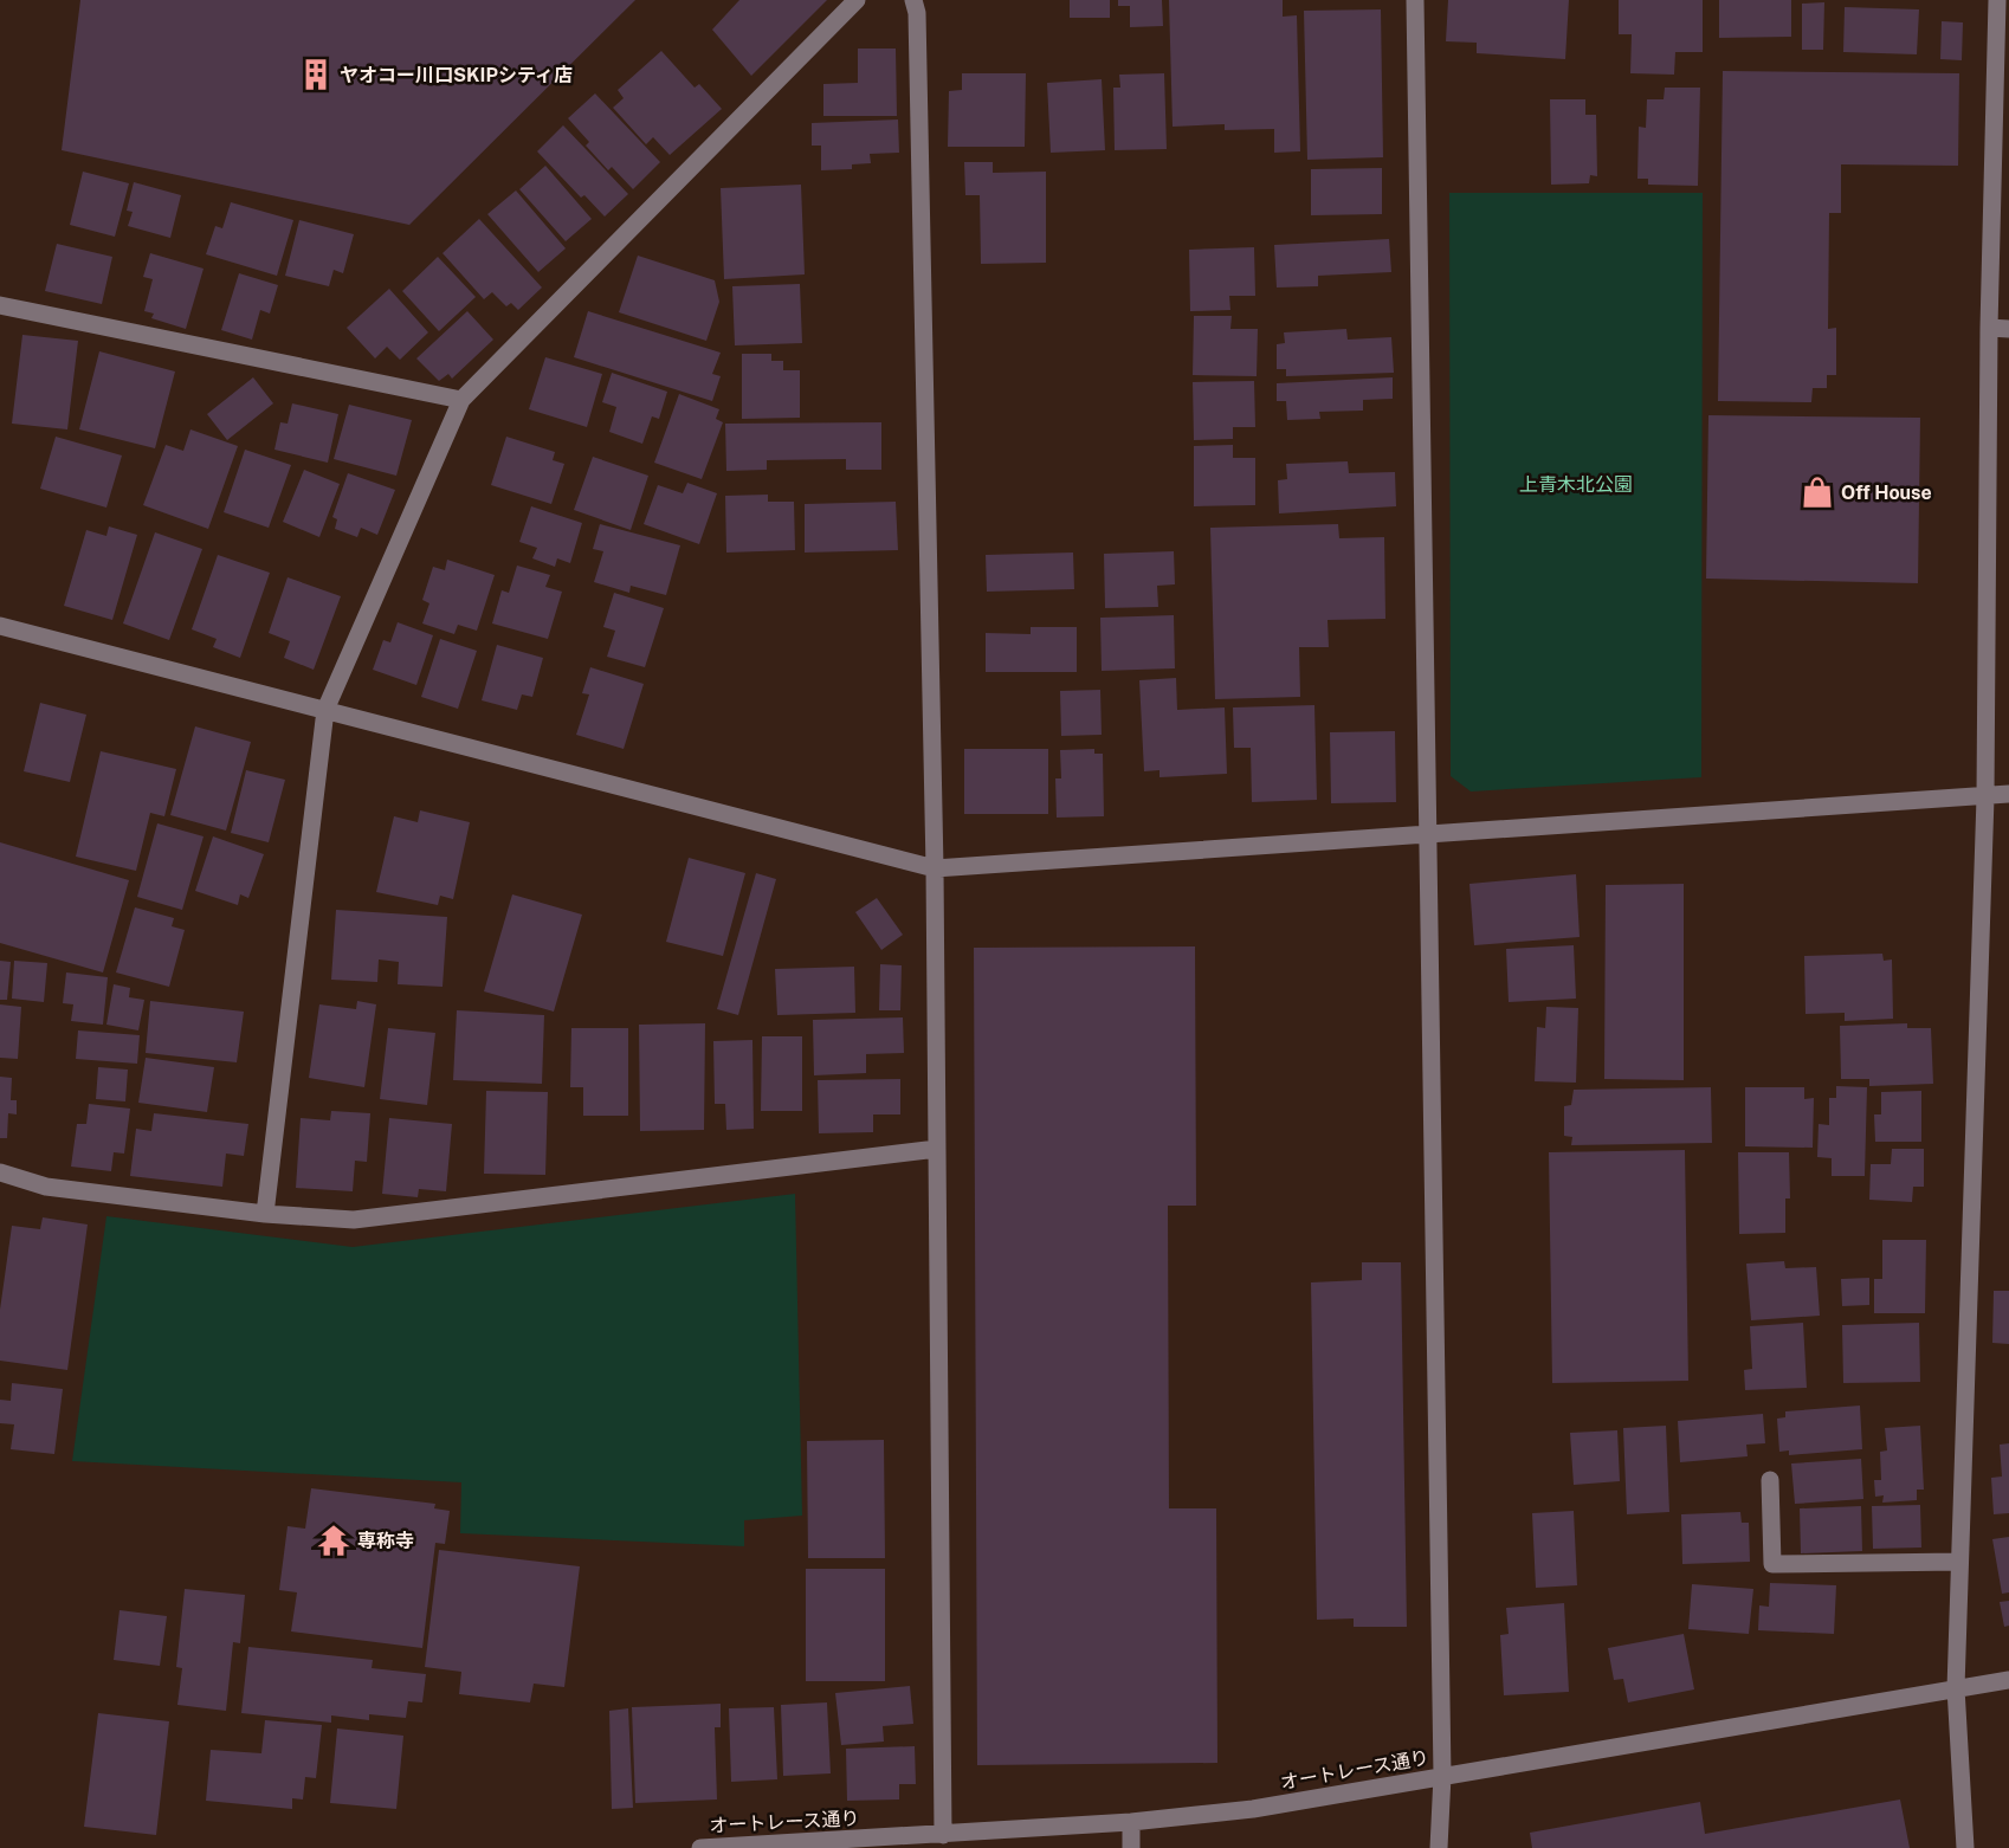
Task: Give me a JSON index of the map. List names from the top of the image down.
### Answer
{
  "streets": {
    "street": ["オートレース通り"]
  },
  "parks": ["上青木北公園"],
  "places": {
    "building": ["ヤオコー川口SKIPシティ店"],
    "shop": ["Off House"],
    "temple": ["専称寺"]
  }
}
